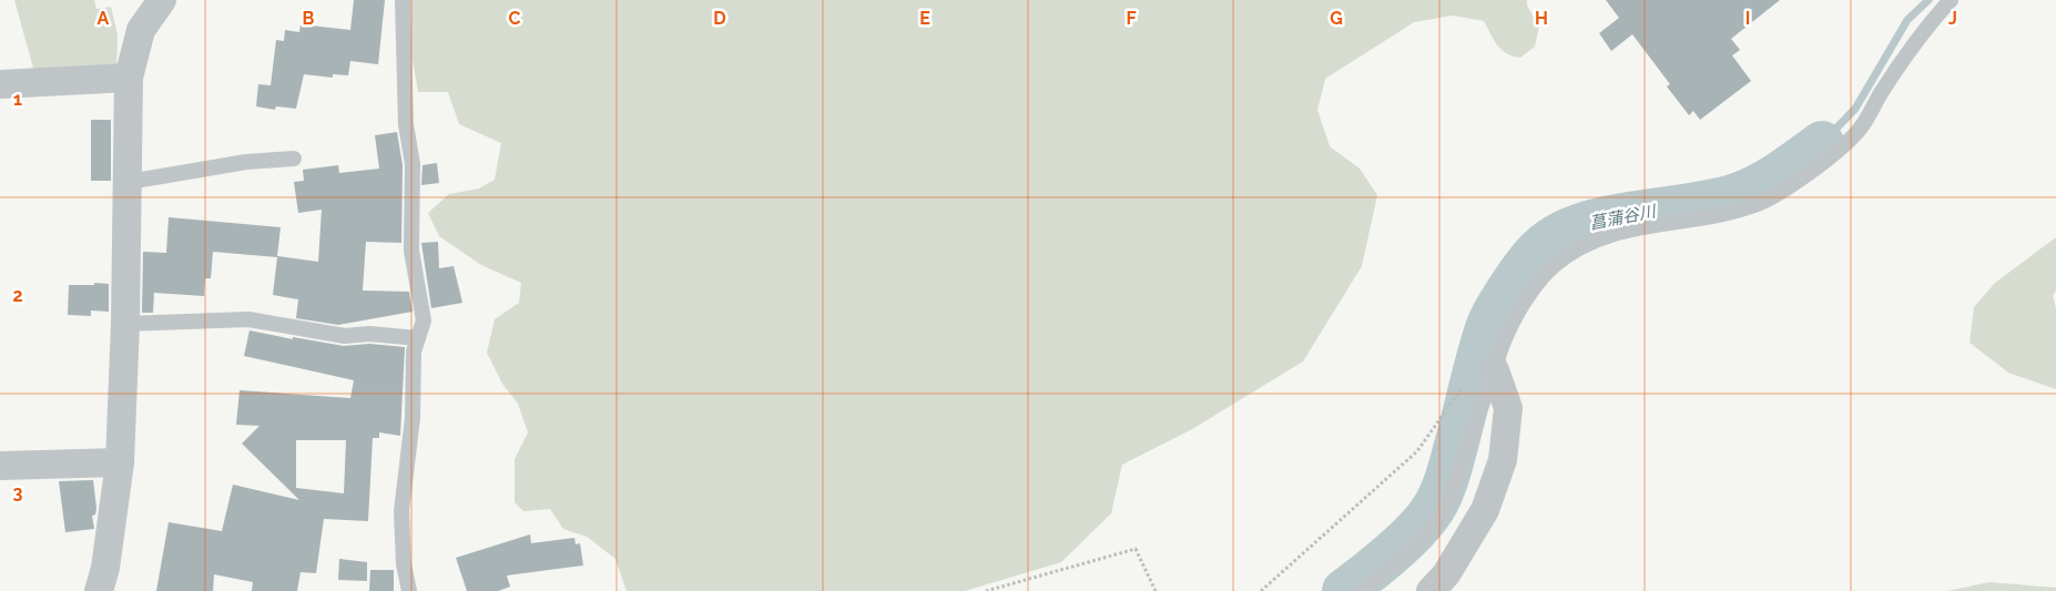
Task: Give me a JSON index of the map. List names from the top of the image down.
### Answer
{
  "water": ["菖蒲谷川"],
  "grid": {
    "columns": [
      "A",
      "B",
      "C",
      "D",
      "E",
      "F",
      "G",
      "H",
      "I",
      "J"
    ],
    "rows": ["1", "2", "3"]
  }
}
